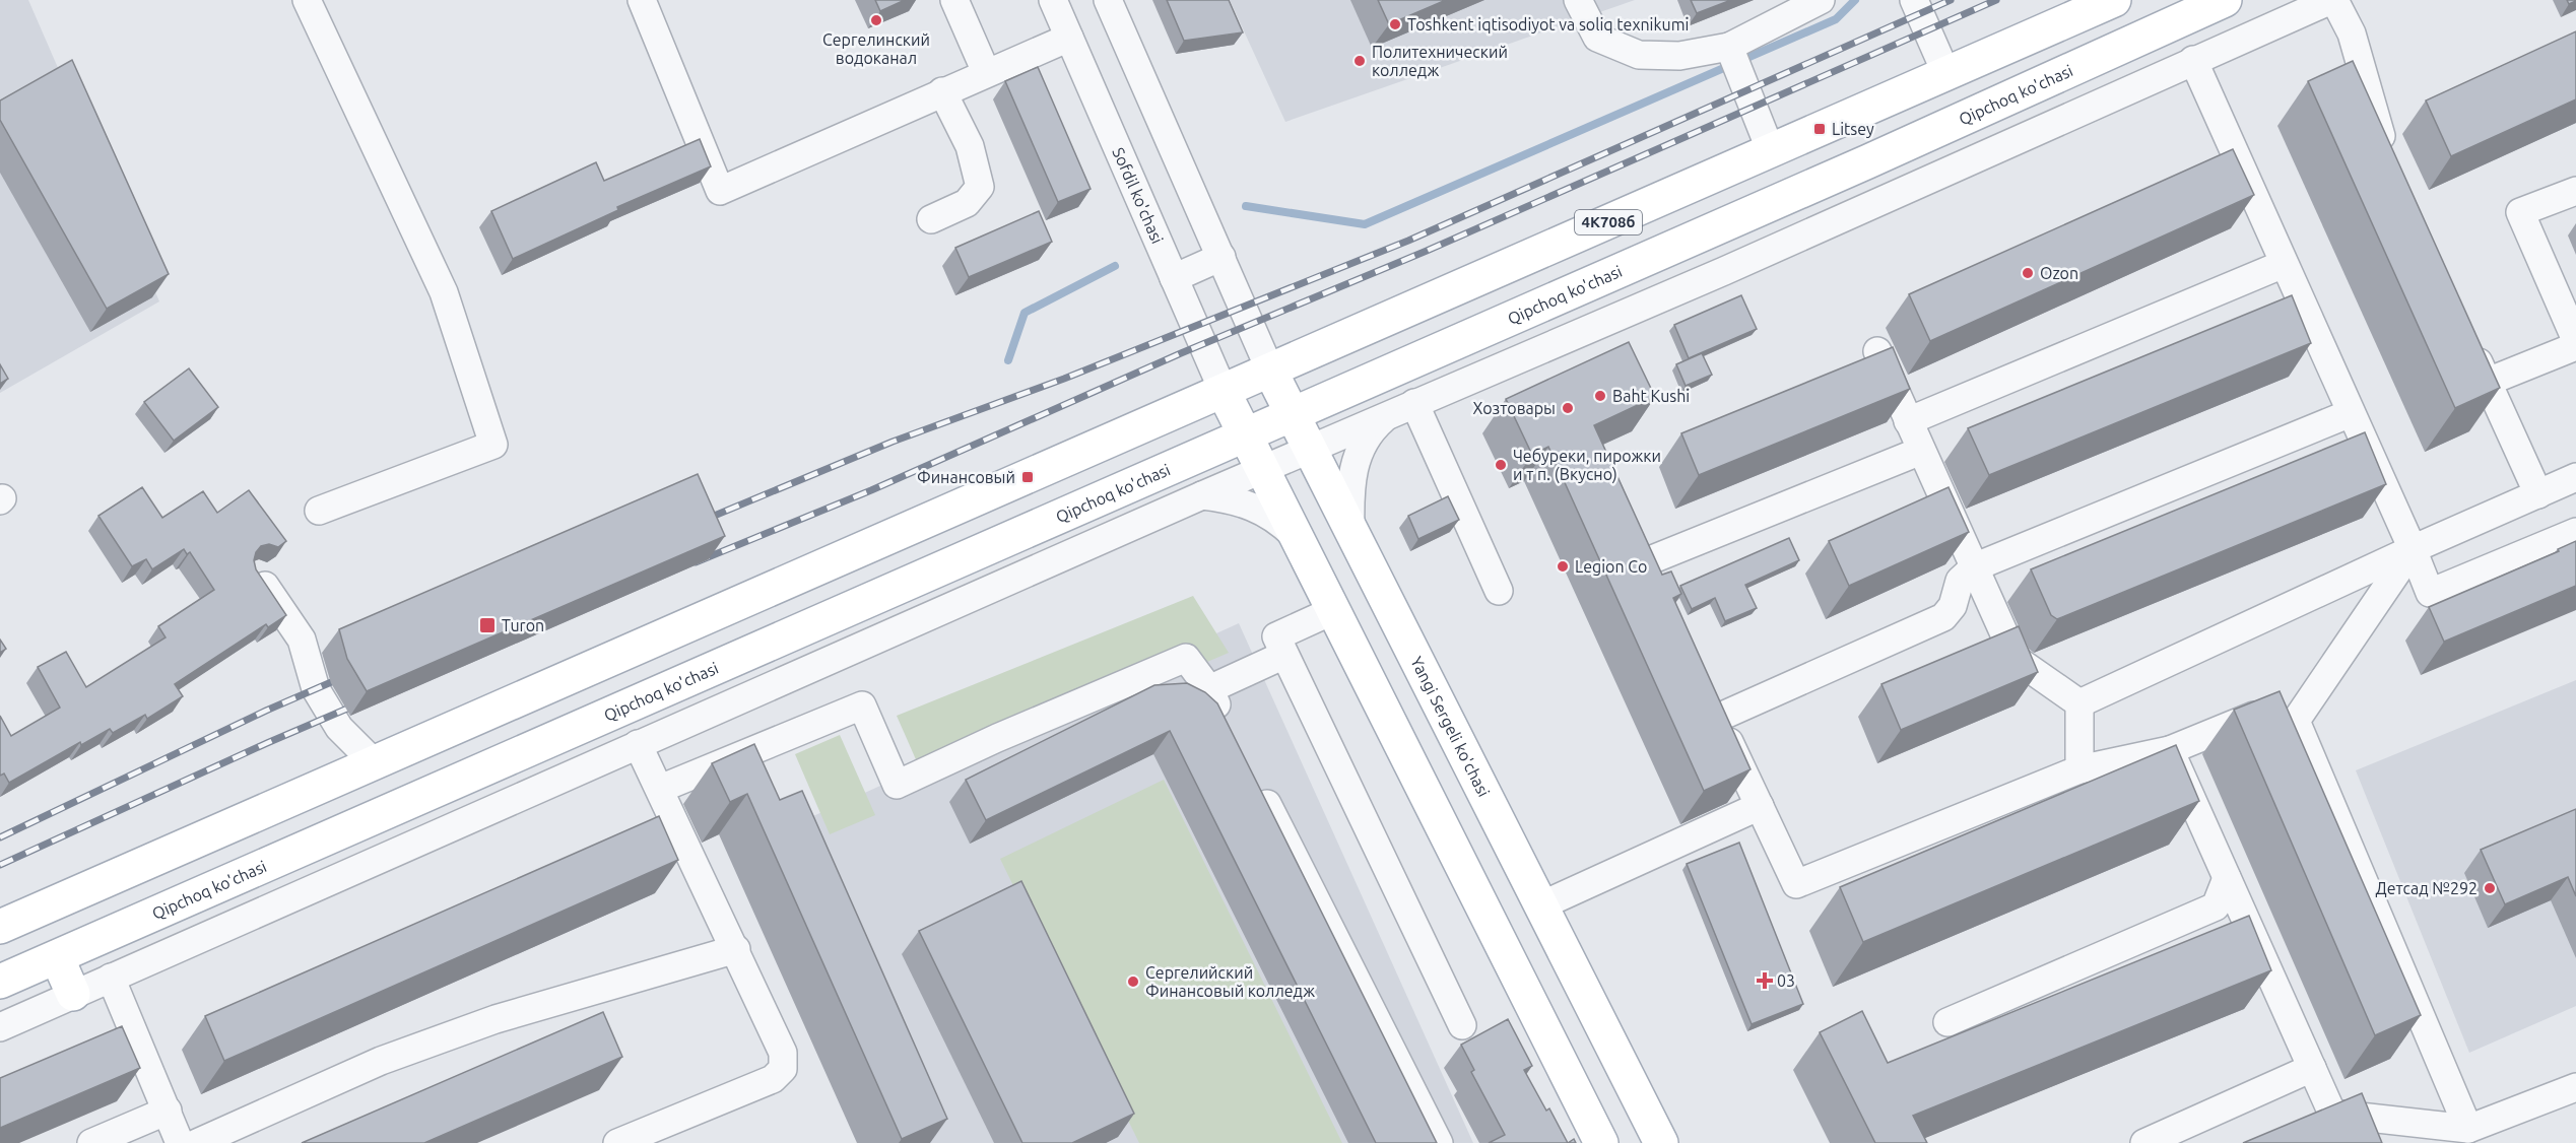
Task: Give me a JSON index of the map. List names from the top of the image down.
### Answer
{
  "streets": {
    "main road": ["Qipchoq ko'chasi", "4К708б", "Yangi Sergeli ko'chasi"],
    "street": ["Sofdil ko'chasi"]
  },
  "crossings": [
    ["Qipchoq ko'chasi", "Yangi Sergeli ko'chasi"],
    ["4К708б", "Yangi Sergeli ko'chasi"]
  ],
  "places": {
    "other": [
      "Сергелинский водоканал",
      "Toshkent iqtisodiyot va soliq texnikumi",
      "Политехнический колледж",
      "Ozon",
      "Baht Kushi",
      "Хозтовары",
      "Чебуреки, пирожки и т п. (Вкусно)",
      "Legion Co",
      "Детсад №292",
      "Сергелийский Финансовый колледж"
    ],
    "transit": ["Litsey", "Финансовый", "Turon"],
    "health": ["03"]
  }
}
